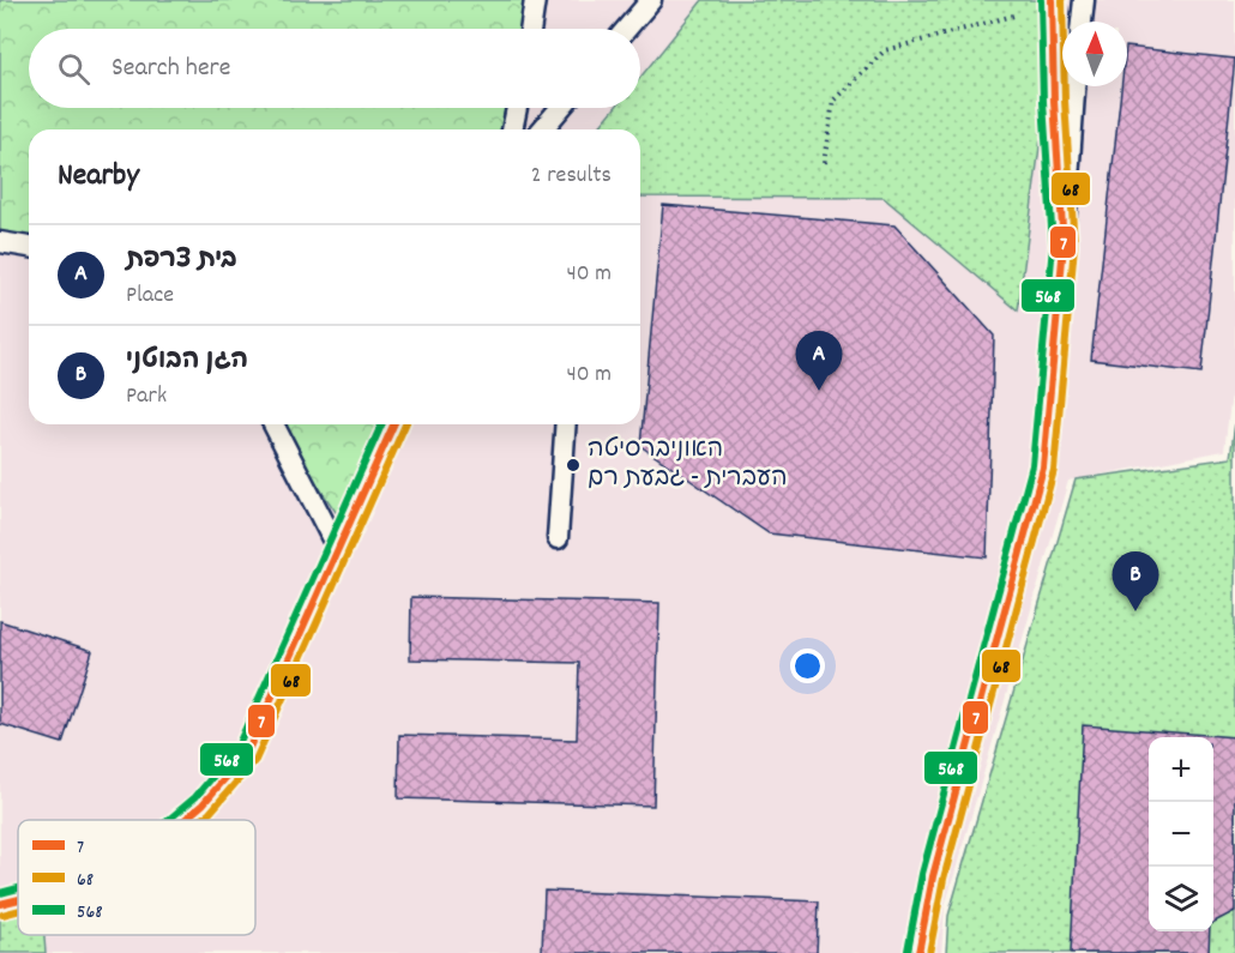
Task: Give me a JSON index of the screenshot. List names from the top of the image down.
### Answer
{
  "places": ["האוניברסיטה העברית - גבעת רם"],
  "lines": ["transit line 7", "transit line 68", "transit line 568"],
  "legend": ["7", "68", "568"],
  "north": "top",
  "page": {
    "search": "Search here",
    "heading": ["Nearby", "2 results"],
    "list": [
      {
        "mark": "A",
        "name": "בית צרפת",
        "note": "Place",
        "value": "40 m"
      },
      {
        "mark": "B",
        "name": "הגן הבוטני",
        "note": "Park",
        "value": "40 m"
      }
    ],
    "pins": ["A", "B"],
    "map_buttons": ["+", "−"]
  }
}
